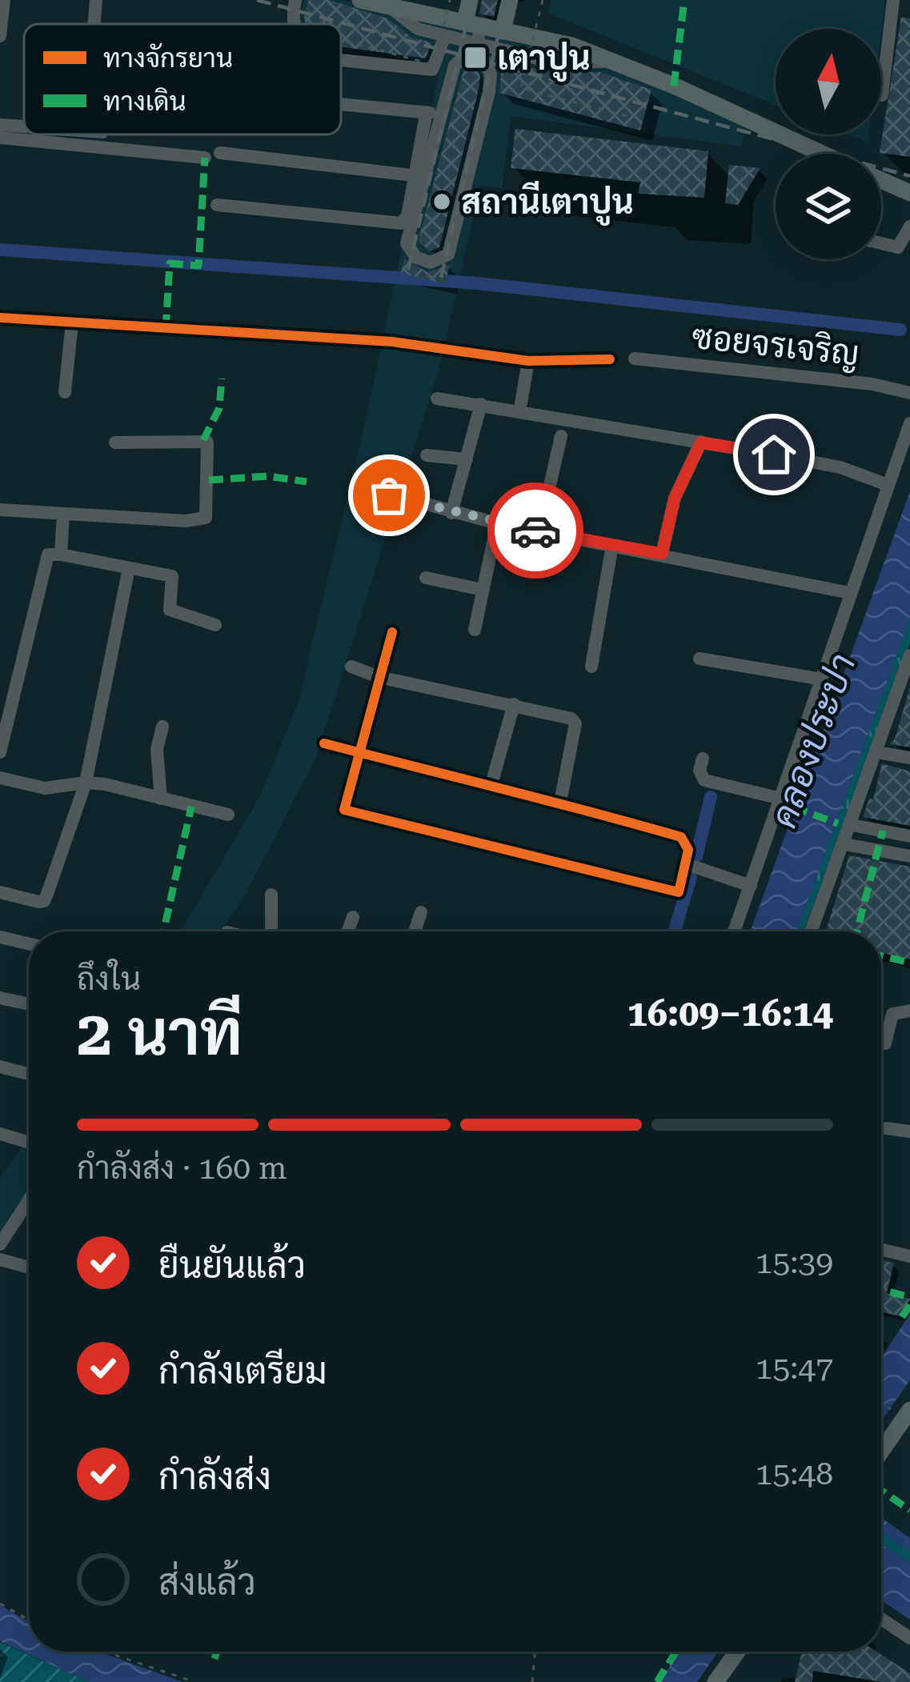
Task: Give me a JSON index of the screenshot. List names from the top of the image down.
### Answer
{
  "streets": {
    "street": ["ซอยจรเจริญ"]
  },
  "water": ["คลองประปา"],
  "places": {
    "transit": ["เตาปูน"],
    "other": ["สถานีเตาปูน"]
  },
  "legend": ["ทางจักรยาน", "ทางเดิน"],
  "north": "top",
  "page": {
    "heading": ["2 นาที", "ถึงใน", "16:09–16:14"],
    "bar": "กำลังส่ง · 160 m",
    "list": [
      ["ยืนยันแล้ว", "15:39"],
      ["กำลังเตรียม", "15:47"],
      ["กำลังส่ง", "15:48"],
      "ส่งแล้ว"
    ]
  }
}
